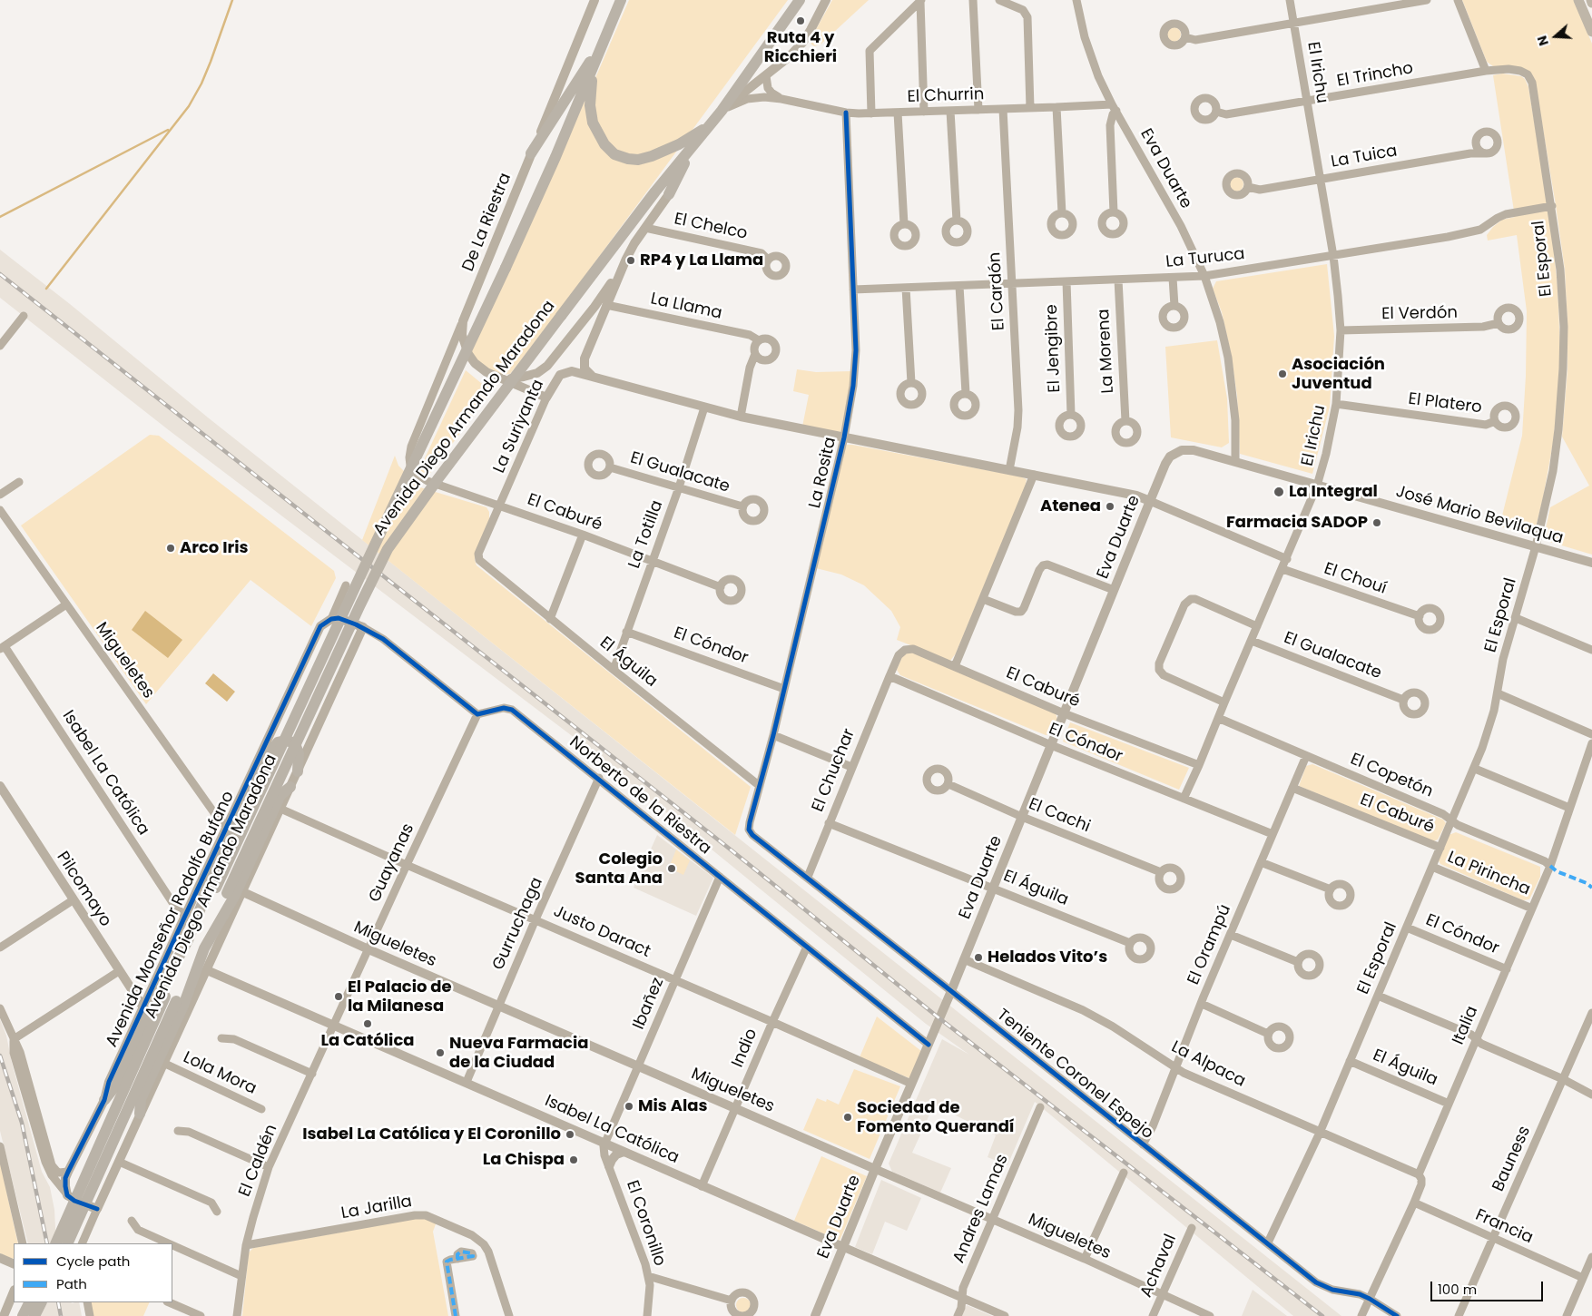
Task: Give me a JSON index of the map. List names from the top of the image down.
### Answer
{
  "streets": {
    "main road": ["Avenida Diego Armando Maradona"],
    "street": [
      "El Irichu",
      "El Trincho",
      "El Churrin",
      "La Tuica",
      "Eva Duarte",
      "De La Riestra",
      "El Chelco",
      "La Turuca",
      "El Esporal",
      "El Cardón",
      "La Llama",
      "El Verdón",
      "El Jengibre",
      "La Morena",
      "El Platero",
      "La Suriyanta",
      "El Gualacate",
      "La Rosita",
      "El Caburé",
      "José Mario Bevilaqua",
      "La Totilla",
      "El Chouí",
      "El Cóndor",
      "Migueletes",
      "El Águila",
      "El Chuchar",
      "Isabel La Católica",
      "El Copetón",
      "Norberto de la Riestra",
      "El Cachi",
      "Guayanas",
      "La Pirincha",
      "Pilcomayo",
      "Avenida Monseñor Rodolfo Bufano",
      "Gurruchaga",
      "Justo Daract",
      "El Orampú",
      "Ibañez",
      "Italia",
      "Indio",
      "La Alpaca",
      "Lola Mora",
      "Teniente Coronel Espejo",
      "Bauness",
      "El Caldén",
      "La Jarilla",
      "Andres Lamas",
      "El Coronillo",
      "Francia",
      "Achaval"
    ]
  },
  "crossings": [
    ["El Irichu", "El Trincho"],
    ["El Irichu", "La Tuica"],
    ["El Irichu", "La Turuca"],
    ["El Irichu", "El Verdón"],
    ["El Irichu", "El Platero"],
    ["El Irichu", "El Gualacate"],
    ["El Irichu", "El Caburé"],
    ["El Irichu", "José Mario Bevilaqua"],
    ["El Irichu", "El Chouí"],
    ["El Irichu", "El Cóndor"],
    ["El Irichu", "El Copetón"],
    ["El Trincho", "El Esporal"],
    ["El Churrin", "Eva Duarte"],
    ["El Churrin", "El Cardón"],
    ["El Churrin", "Avenida Diego Armando Maradona"],
    ["El Churrin", "La Rosita"],
    ["Eva Duarte", "La Turuca"],
    ["Eva Duarte", "La Suriyanta"],
    ["Eva Duarte", "El Caburé"],
    ["Eva Duarte", "José Mario Bevilaqua"],
    ["Eva Duarte", "El Cóndor"],
    ["Eva Duarte", "Migueletes"],
    ["Eva Duarte", "El Águila"],
    ["Eva Duarte", "Isabel La Católica"],
    ["Eva Duarte", "Norberto de la Riestra"],
    ["Eva Duarte", "El Cachi"],
    ["Eva Duarte", "Justo Daract"],
    ["Eva Duarte", "La Alpaca"],
    ["Eva Duarte", "Teniente Coronel Espejo"],
    ["De La Riestra", "El Caburé"],
    ["La Turuca", "El Esporal"],
    ["La Turuca", "El Cardón"],
    ["La Turuca", "El Jengibre"],
    ["La Turuca", "La Morena"],
    ["La Turuca", "La Rosita"],
    ["El Esporal", "El Caburé"],
    ["El Esporal", "José Mario Bevilaqua"],
    ["El Esporal", "El Cóndor"],
    ["El Esporal", "El Águila"],
    ["El Esporal", "El Copetón"],
    ["El Esporal", "La Pirincha"],
    ["El Esporal", "La Alpaca"],
    ["El Esporal", "Teniente Coronel Espejo"],
    ["El Cardón", "La Suriyanta"],
    ["La Suriyanta", "La Rosita"],
    ["La Suriyanta", "El Caburé"],
    ["La Suriyanta", "La Totilla"],
    ["La Suriyanta", "El Águila"],
    ["El Gualacate", "La Totilla"],
    ["La Rosita", "El Cóndor"],
    ["La Rosita", "El Águila"],
    ["La Rosita", "Teniente Coronel Espejo"],
    ["El Caburé", "La Totilla"],
    ["El Caburé", "El Cóndor"],
    ["El Caburé", "El Chuchar"],
    ["El Caburé", "El Orampú"],
    ["La Totilla", "El Cóndor"],
    ["La Totilla", "El Águila"],
    ["El Cóndor", "El Chuchar"],
    ["El Cóndor", "El Orampú"],
    ["El Cóndor", "Italia"],
    ["Migueletes", "Guayanas"],
    ["Migueletes", "Avenida Monseñor Rodolfo Bufano"],
    ["Migueletes", "Gurruchaga"],
    ["Migueletes", "Ibañez"],
    ["Migueletes", "Indio"],
    ["Migueletes", "Andres Lamas"],
    ["Migueletes", "Achaval"],
    ["El Águila", "El Chuchar"],
    ["El Águila", "Italia"],
    ["El Chuchar", "Teniente Coronel Espejo"],
    ["Isabel La Católica", "Guayanas"],
    ["Isabel La Católica", "Avenida Monseñor Rodolfo Bufano"],
    ["Isabel La Católica", "Gurruchaga"],
    ["Isabel La Católica", "Ibañez"],
    ["Isabel La Católica", "Indio"],
    ["Isabel La Católica", "El Caldén"],
    ["Isabel La Católica", "Andres Lamas"],
    ["Isabel La Católica", "El Coronillo"],
    ["El Copetón", "El Orampú"],
    ["El Copetón", "Italia"],
    ["Norberto de la Riestra", "Guayanas"],
    ["Norberto de la Riestra", "Gurruchaga"],
    ["Norberto de la Riestra", "Ibañez"],
    ["Norberto de la Riestra", "Indio"],
    ["Guayanas", "Justo Daract"],
    ["Guayanas", "El Caldén"],
    ["La Pirincha", "Italia"],
    ["Pilcomayo", "Avenida Monseñor Rodolfo Bufano"],
    ["Gurruchaga", "Justo Daract"],
    ["Justo Daract", "Ibañez"],
    ["Justo Daract", "Indio"],
    ["El Orampú", "La Alpaca"],
    ["El Orampú", "Teniente Coronel Espejo"],
    ["Ibañez", "El Coronillo"],
    ["Italia", "La Alpaca"],
    ["Italia", "Teniente Coronel Espejo"],
    ["Italia", "Francia"],
    ["Bauness", "Francia"],
    ["El Caldén", "La Jarilla"]
  ],
  "places": [
    "Ruta 4 y Ricchieri",
    "RP4 y La Llama",
    "Asociación Juventud",
    "La Integral",
    "Atenea",
    "Farmacia SADOP",
    "Arco Iris",
    "Colegio Santa Ana",
    "Helados Vito’s",
    "El Palacio de la Milanesa",
    "La Católica",
    "Nueva Farmacia de la Ciudad",
    "Mis Alas",
    "Sociedad de Fomento Querandí",
    "Isabel La Católica y El Coronillo",
    "La Chispa"
  ],
  "legend": ["Cycle path", "Path"],
  "scale_bar": "100 m",
  "north": "left"
}
